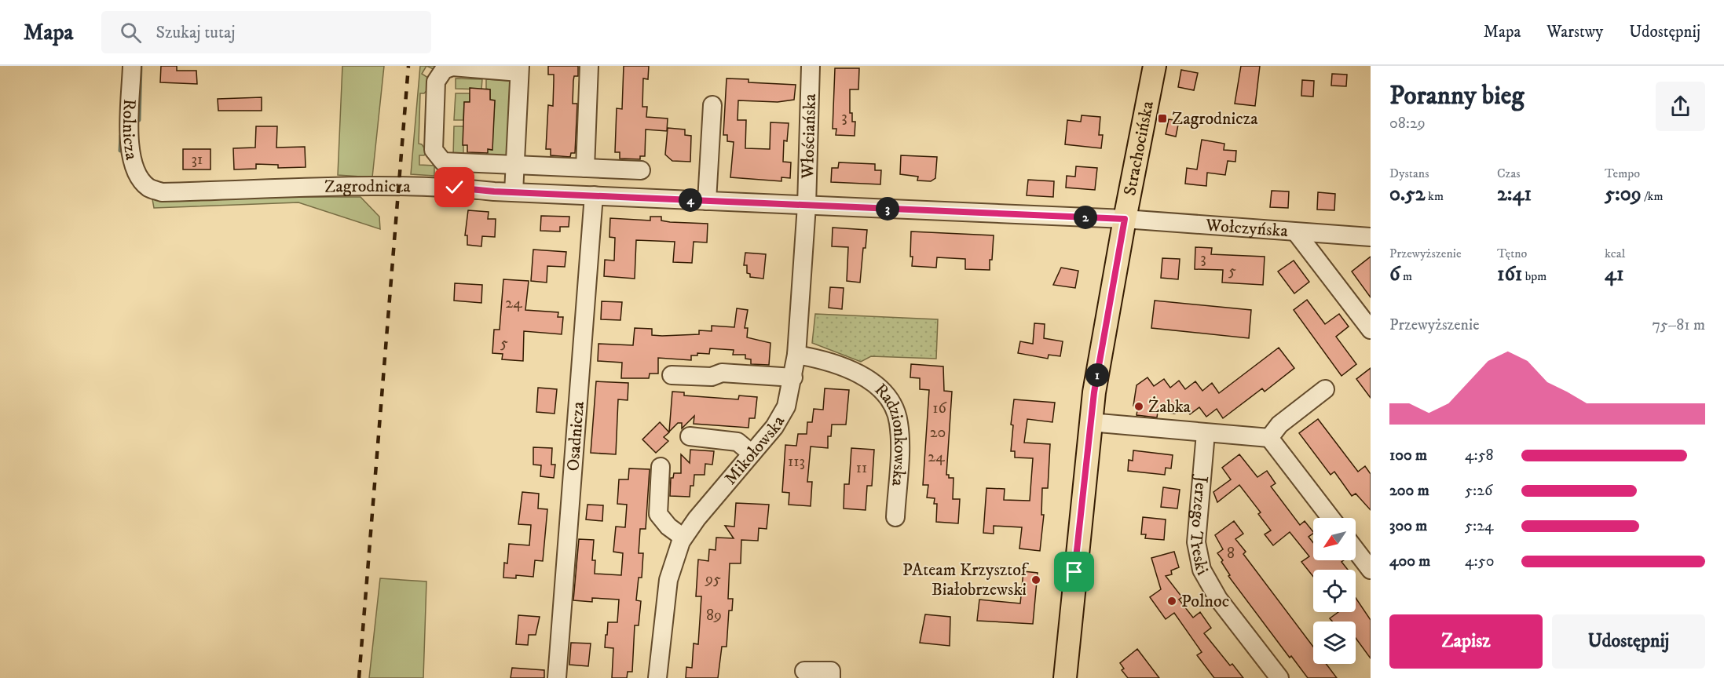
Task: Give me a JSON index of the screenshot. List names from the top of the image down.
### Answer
{
  "streets": {
    "main road": ["Strachocińska"],
    "street": [
      "Rolnicza",
      "Włościańska",
      "Zagrodnicza",
      "Wołczyńska",
      "Osadnicza",
      "Radzionkowska",
      "Mikołowska",
      "Jerzego Treski"
    ]
  },
  "crossings": [
    ["Rolnicza", "Zagrodnicza"],
    ["Włościańska", "Zagrodnicza"],
    ["Włościańska", "Mikołowska"],
    ["Strachocińska", "Zagrodnicza"],
    ["Strachocińska", "Wołczyńska"],
    ["Zagrodnicza", "Wołczyńska"],
    ["Zagrodnicza", "Osadnicza"],
    ["Zagrodnicza", "Mikołowska"],
    ["Radzionkowska", "Mikołowska"]
  ],
  "places": {
    "transit": ["Zagrodnicza"],
    "other": ["Żabka", "PAteam Krzysztof Białobrzewski", "Polnoc"]
  },
  "house_numbers": [
    "3",
    "31",
    "3",
    "5",
    "24",
    "5",
    "16",
    "20",
    "24",
    "113",
    "11",
    "8",
    "95",
    "89"
  ],
  "north": "bottom left",
  "page": {
    "header": "Mapa",
    "search": "Szukaj tutaj",
    "nav": ["Mapa", "Warstwy", "Udostępnij"],
    "heading": ["Poranny bieg", "08:29"],
    "stats": [
      ["Dystans", "0.52 km"],
      ["Czas", "2:41"],
      ["Tempo", "5:09 /km"],
      ["Przewyższenie", "6 m"],
      ["Tętno", "161 bpm"],
      ["kcal", "41"]
    ],
    "pins": [
      "4",
      "3",
      "2",
      "1"
    ],
    "chart": ["Przewyższenie", "75–81 m"],
    "list": [
      {
        "name": "100 m",
        "note": "4:58"
      },
      {
        "name": "200 m",
        "note": "5:26"
      },
      {
        "name": "300 m",
        "note": "5:24"
      },
      {
        "name": "400 m",
        "note": "4:50"
      }
    ],
    "buttons": ["Zapisz", "Udostępnij"]
  }
}
